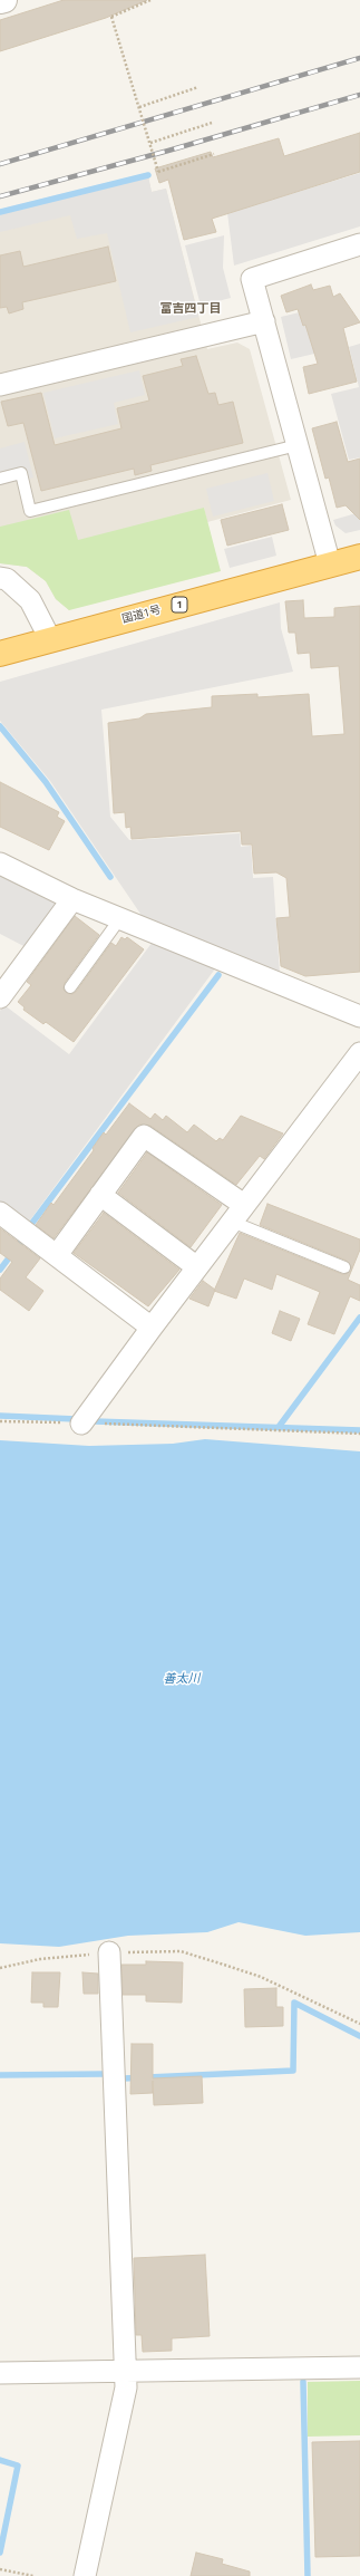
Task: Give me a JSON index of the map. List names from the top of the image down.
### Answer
{
  "streets": {
    "highway": ["1", "国道1号"]
  },
  "districts": ["富吉四丁目"],
  "water": ["善太川"]
}
